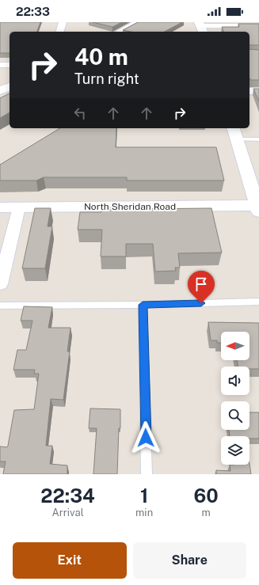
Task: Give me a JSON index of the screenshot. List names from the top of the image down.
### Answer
{
  "streets": {
    "main road": ["North Sheridan Road"]
  },
  "north": "left",
  "page": {
    "status": "22:33",
    "turn": ["40 m", "Turn right"],
    "eta": [
      "22:34",
      "Arrival",
      "1",
      "min",
      "60",
      "m"
    ],
    "buttons": ["Exit", "Share"]
  }
}
